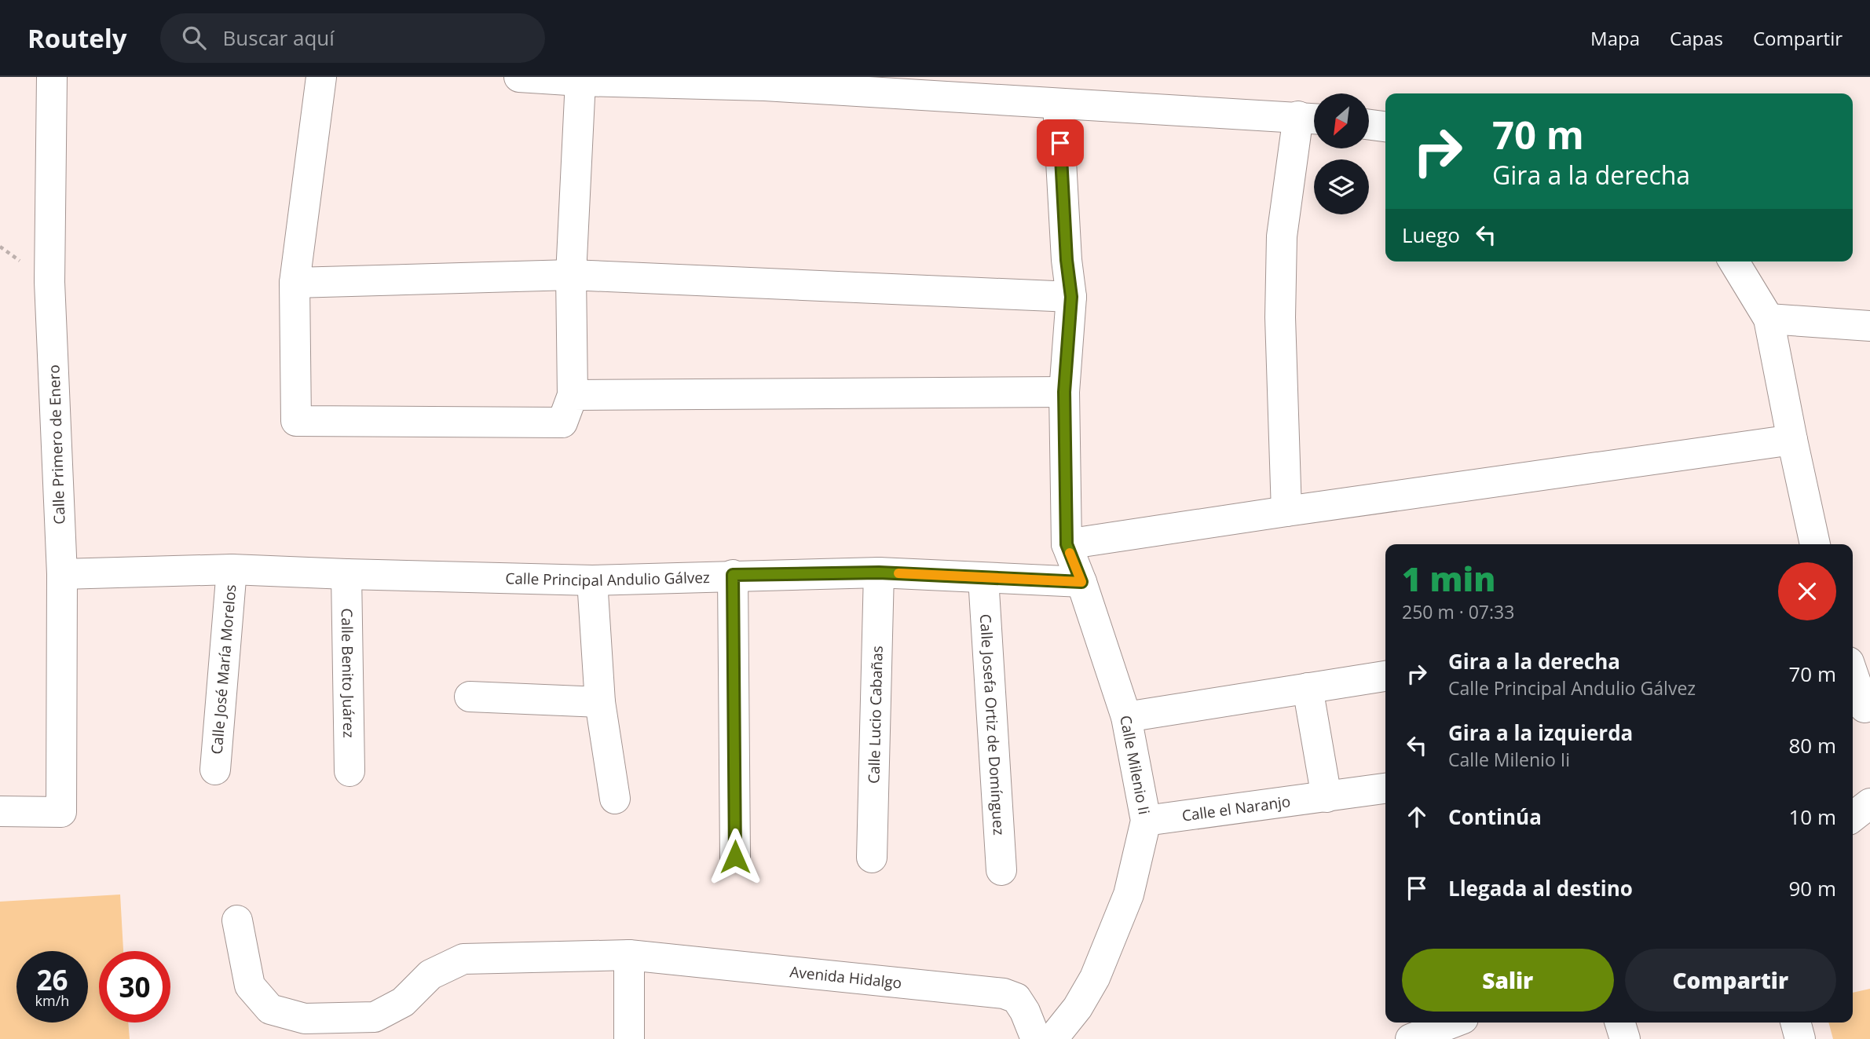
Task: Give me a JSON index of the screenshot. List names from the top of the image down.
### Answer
{
  "streets": {
    "street": [
      "Calle Primero de Enero",
      "Calle Principal Andulio Gálvez",
      "Calle José María Morelos",
      "Calle Benito Juárez",
      "Calle Lucio Cabañas",
      "Calle Josefa Ortiz de Domínguez",
      "Calle Milenio Ii",
      "Calle el Naranjo",
      "Avenida Hidalgo"
    ]
  },
  "crossings": [
    ["Calle Primero de Enero", "Calle Principal Andulio Gálvez"],
    ["Calle Principal Andulio Gálvez", "Calle José María Morelos"],
    ["Calle Principal Andulio Gálvez", "Calle Benito Juárez"],
    ["Calle Principal Andulio Gálvez", "Calle Lucio Cabañas"],
    ["Calle Principal Andulio Gálvez", "Calle Josefa Ortiz de Domínguez"],
    ["Calle Principal Andulio Gálvez", "Calle Milenio Ii"],
    ["Calle Milenio Ii", "Calle el Naranjo"]
  ],
  "north": "bottom left",
  "page": {
    "header": "Routely",
    "search": "Buscar aquí",
    "nav": ["Mapa", "Capas", "Compartir"],
    "turn": ["70 m", "Gira a la derecha"],
    "then": "Luego",
    "heading": ["1 min", "250 m · 07:33"],
    "list": [
      {
        "name": "Gira a la derecha",
        "note": "Calle Principal Andulio Gálvez",
        "value": "70 m"
      },
      {
        "name": "Gira a la izquierda",
        "note": "Calle Milenio Ii",
        "value": "80 m"
      },
      {
        "name": "Continúa",
        "value": "10 m"
      },
      {
        "name": "Llegada al destino",
        "value": "90 m"
      }
    ],
    "buttons": ["Salir", "Compartir"],
    "speed": "26 km/h",
    "limit": "30"
  }
}
